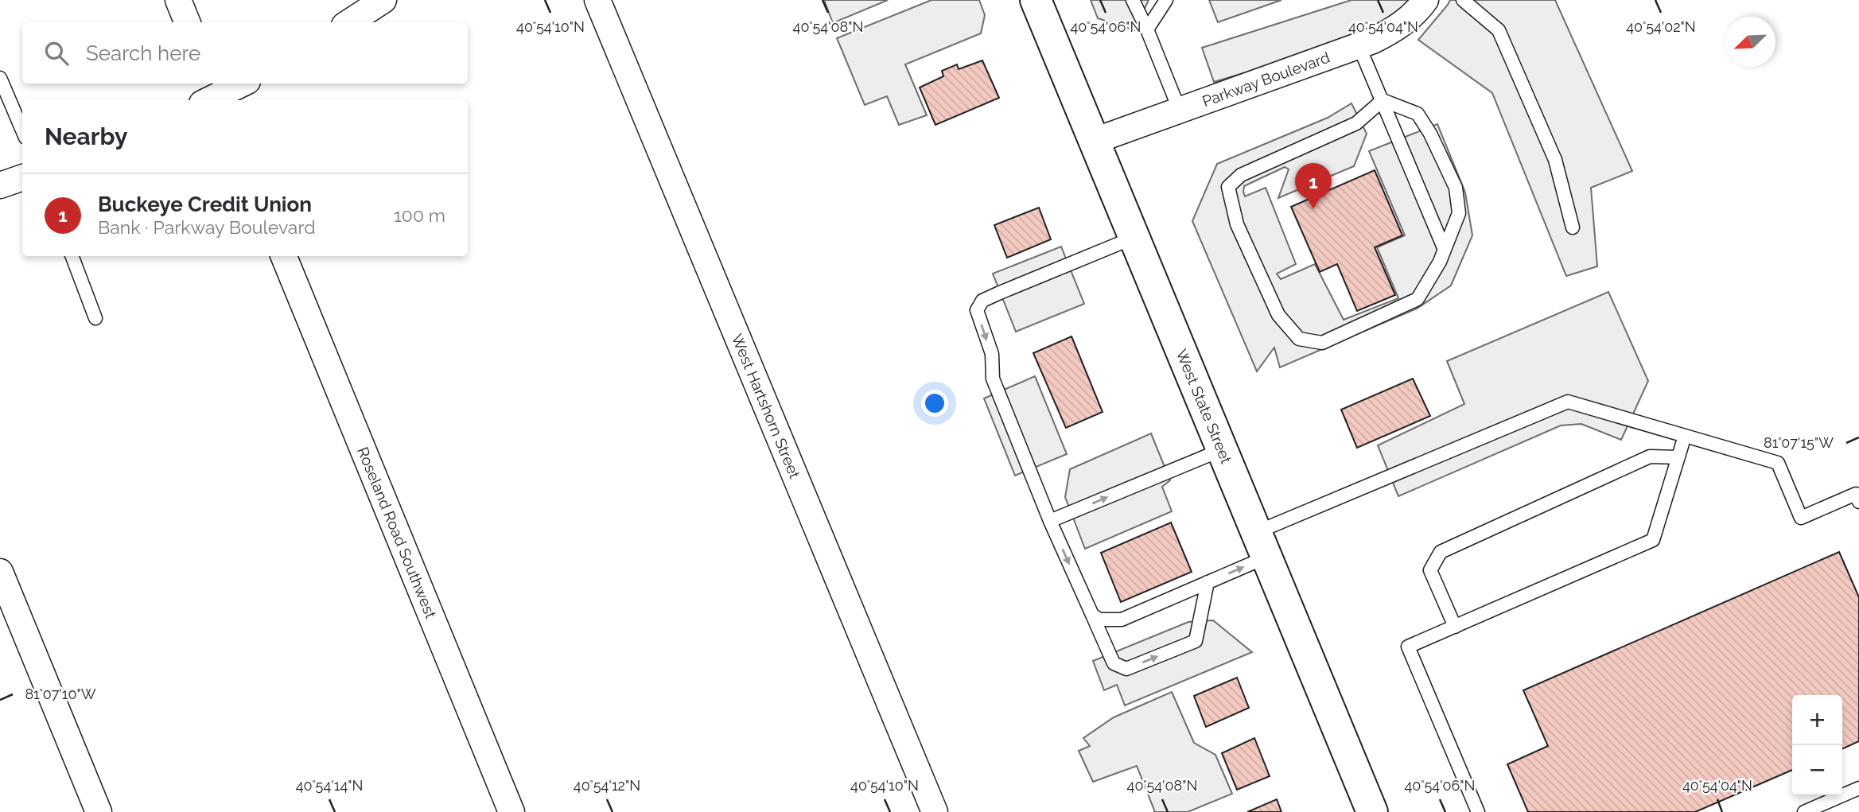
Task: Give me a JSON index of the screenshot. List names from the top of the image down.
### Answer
{
  "streets": {
    "highway": ["West State Street"],
    "street": ["Parkway Boulevard", "West Hartshorn Street", "Roseland Road Southwest"]
  },
  "crossings": [
    ["Parkway Boulevard", "West State Street"]
  ],
  "north": "bottom left",
  "page": {
    "search": "Search here",
    "heading": "Nearby",
    "pins": "1",
    "list": [
      {
        "mark": "1",
        "name": "Buckeye Credit Union",
        "note": "Bank · Parkway Boulevard",
        "value": "100 m"
      }
    ],
    "map_buttons": ["+", "−"]
  },
  "coordinates": [
    "40°54'10\"N",
    "40°54'08\"N",
    "40°54'06\"N",
    "40°54'04\"N",
    "40°54'02\"N",
    "81°07'15\"W",
    "81°07'10\"W",
    "40°54'14\"N",
    "40°54'12\"N"
  ]
}
